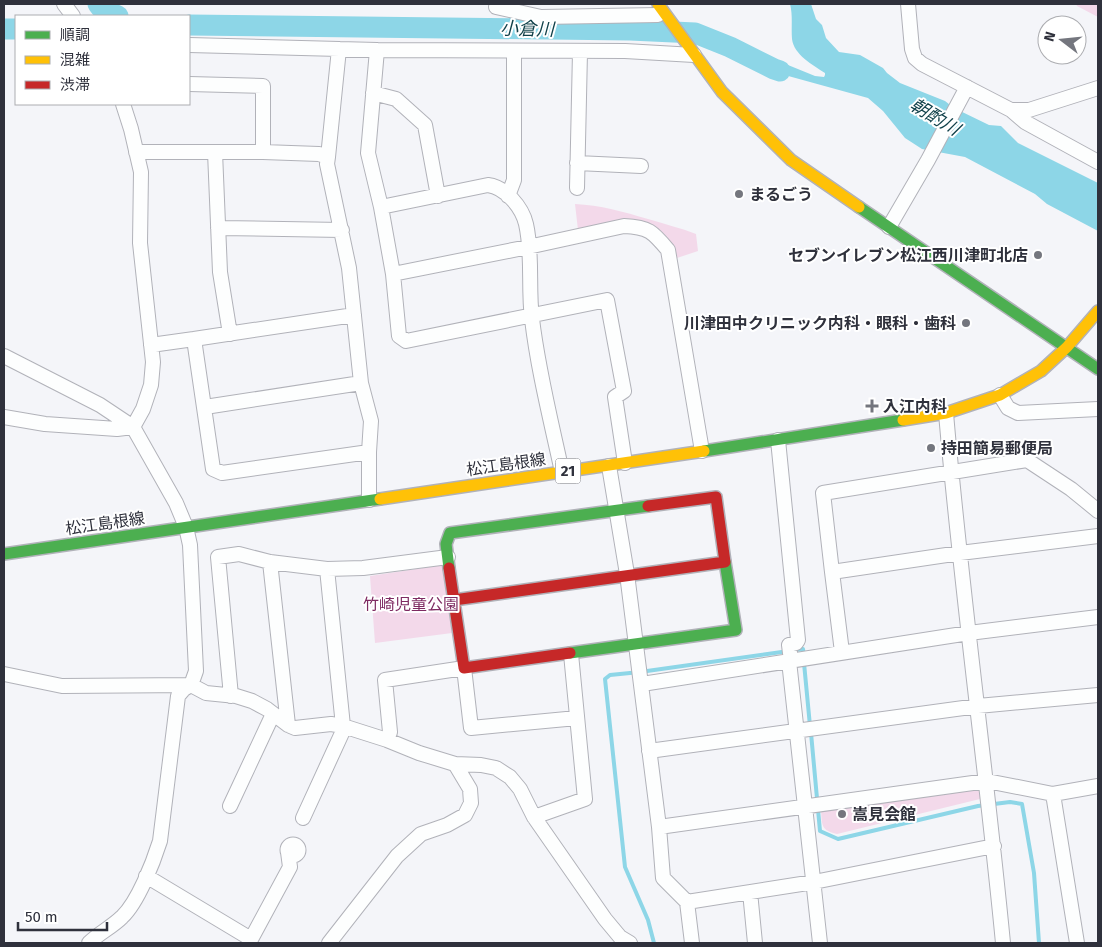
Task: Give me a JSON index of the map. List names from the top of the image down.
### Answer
{
  "streets": {
    "street": ["松江島根線", "21"]
  },
  "water": ["小倉川", "朝酌川"],
  "parks": ["竹崎児童公園"],
  "places": {
    "other": [
      "まるごう",
      "セブンイレブン松江西川津町北店",
      "川津田中クリニック内科・眼科・歯科",
      "持田簡易郵便局",
      "嵩見会館"
    ],
    "health": ["入江内科"]
  },
  "legend": ["順調", "混雑", "渋滞"],
  "scale_bar": "50 m",
  "north": "left"
}
